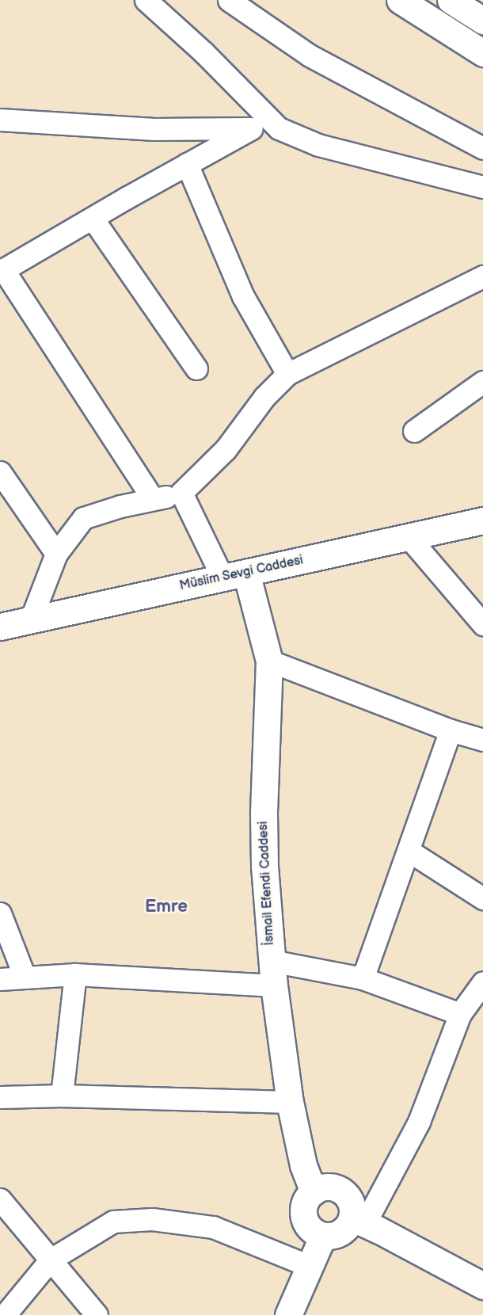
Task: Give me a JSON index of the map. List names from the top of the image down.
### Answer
{
  "streets": {
    "street": ["Müslim Sevgi Caddesi", "İsmail Efendi Caddesi"]
  },
  "crossings": [
    ["Müslim Sevgi Caddesi", "İsmail Efendi Caddesi"]
  ],
  "districts": ["Emre"]
}
